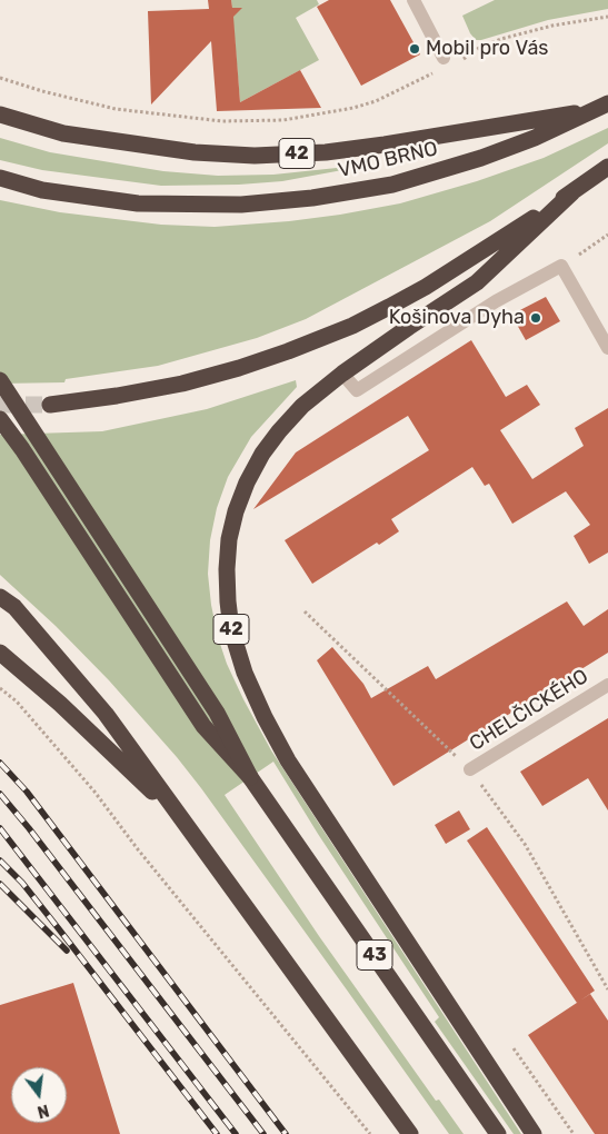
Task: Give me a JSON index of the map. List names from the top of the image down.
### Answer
{
  "streets": {
    "highway": ["42", "VMO BRNO", "43"],
    "street": ["CHELČICKÉHO"]
  },
  "crossings": [
    ["42", "VMO BRNO"]
  ],
  "places": ["Mobil pro Vás", "Košinova Dyha"],
  "north": "bottom"
}
